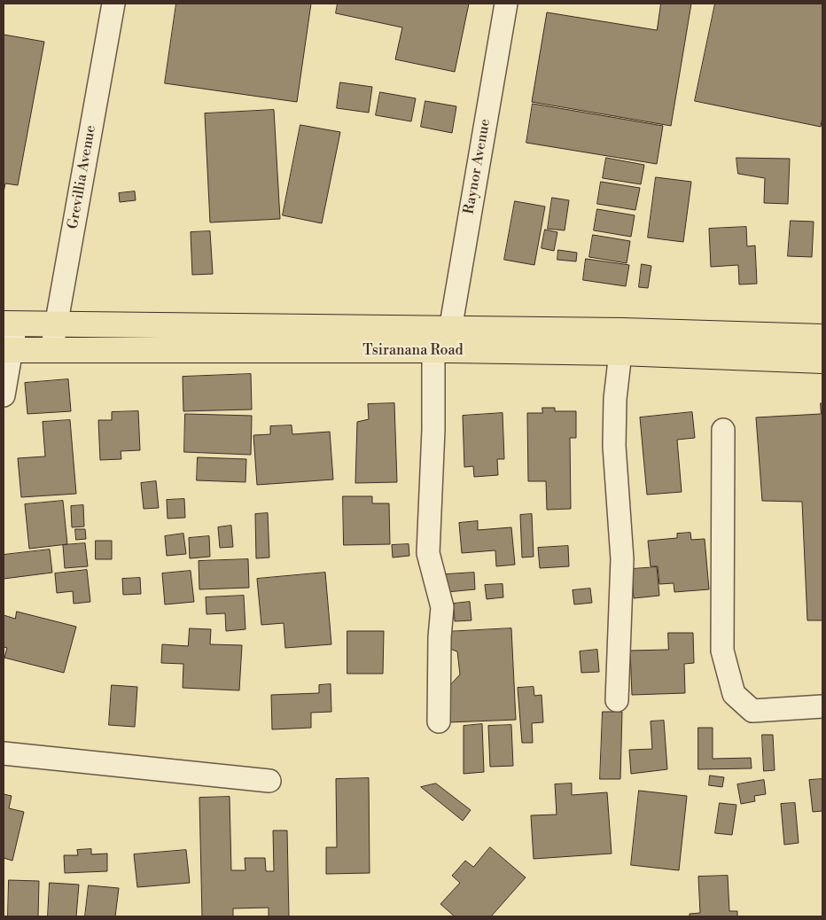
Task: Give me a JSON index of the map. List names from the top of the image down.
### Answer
{
  "streets": {
    "highway": ["Tsiranana Road"],
    "street": ["Raynor Avenue", "Grevillia Avenue"]
  },
  "crossings": [
    ["Raynor Avenue", "Tsiranana Road"],
    ["Grevillia Avenue", "Tsiranana Road"]
  ]
}
